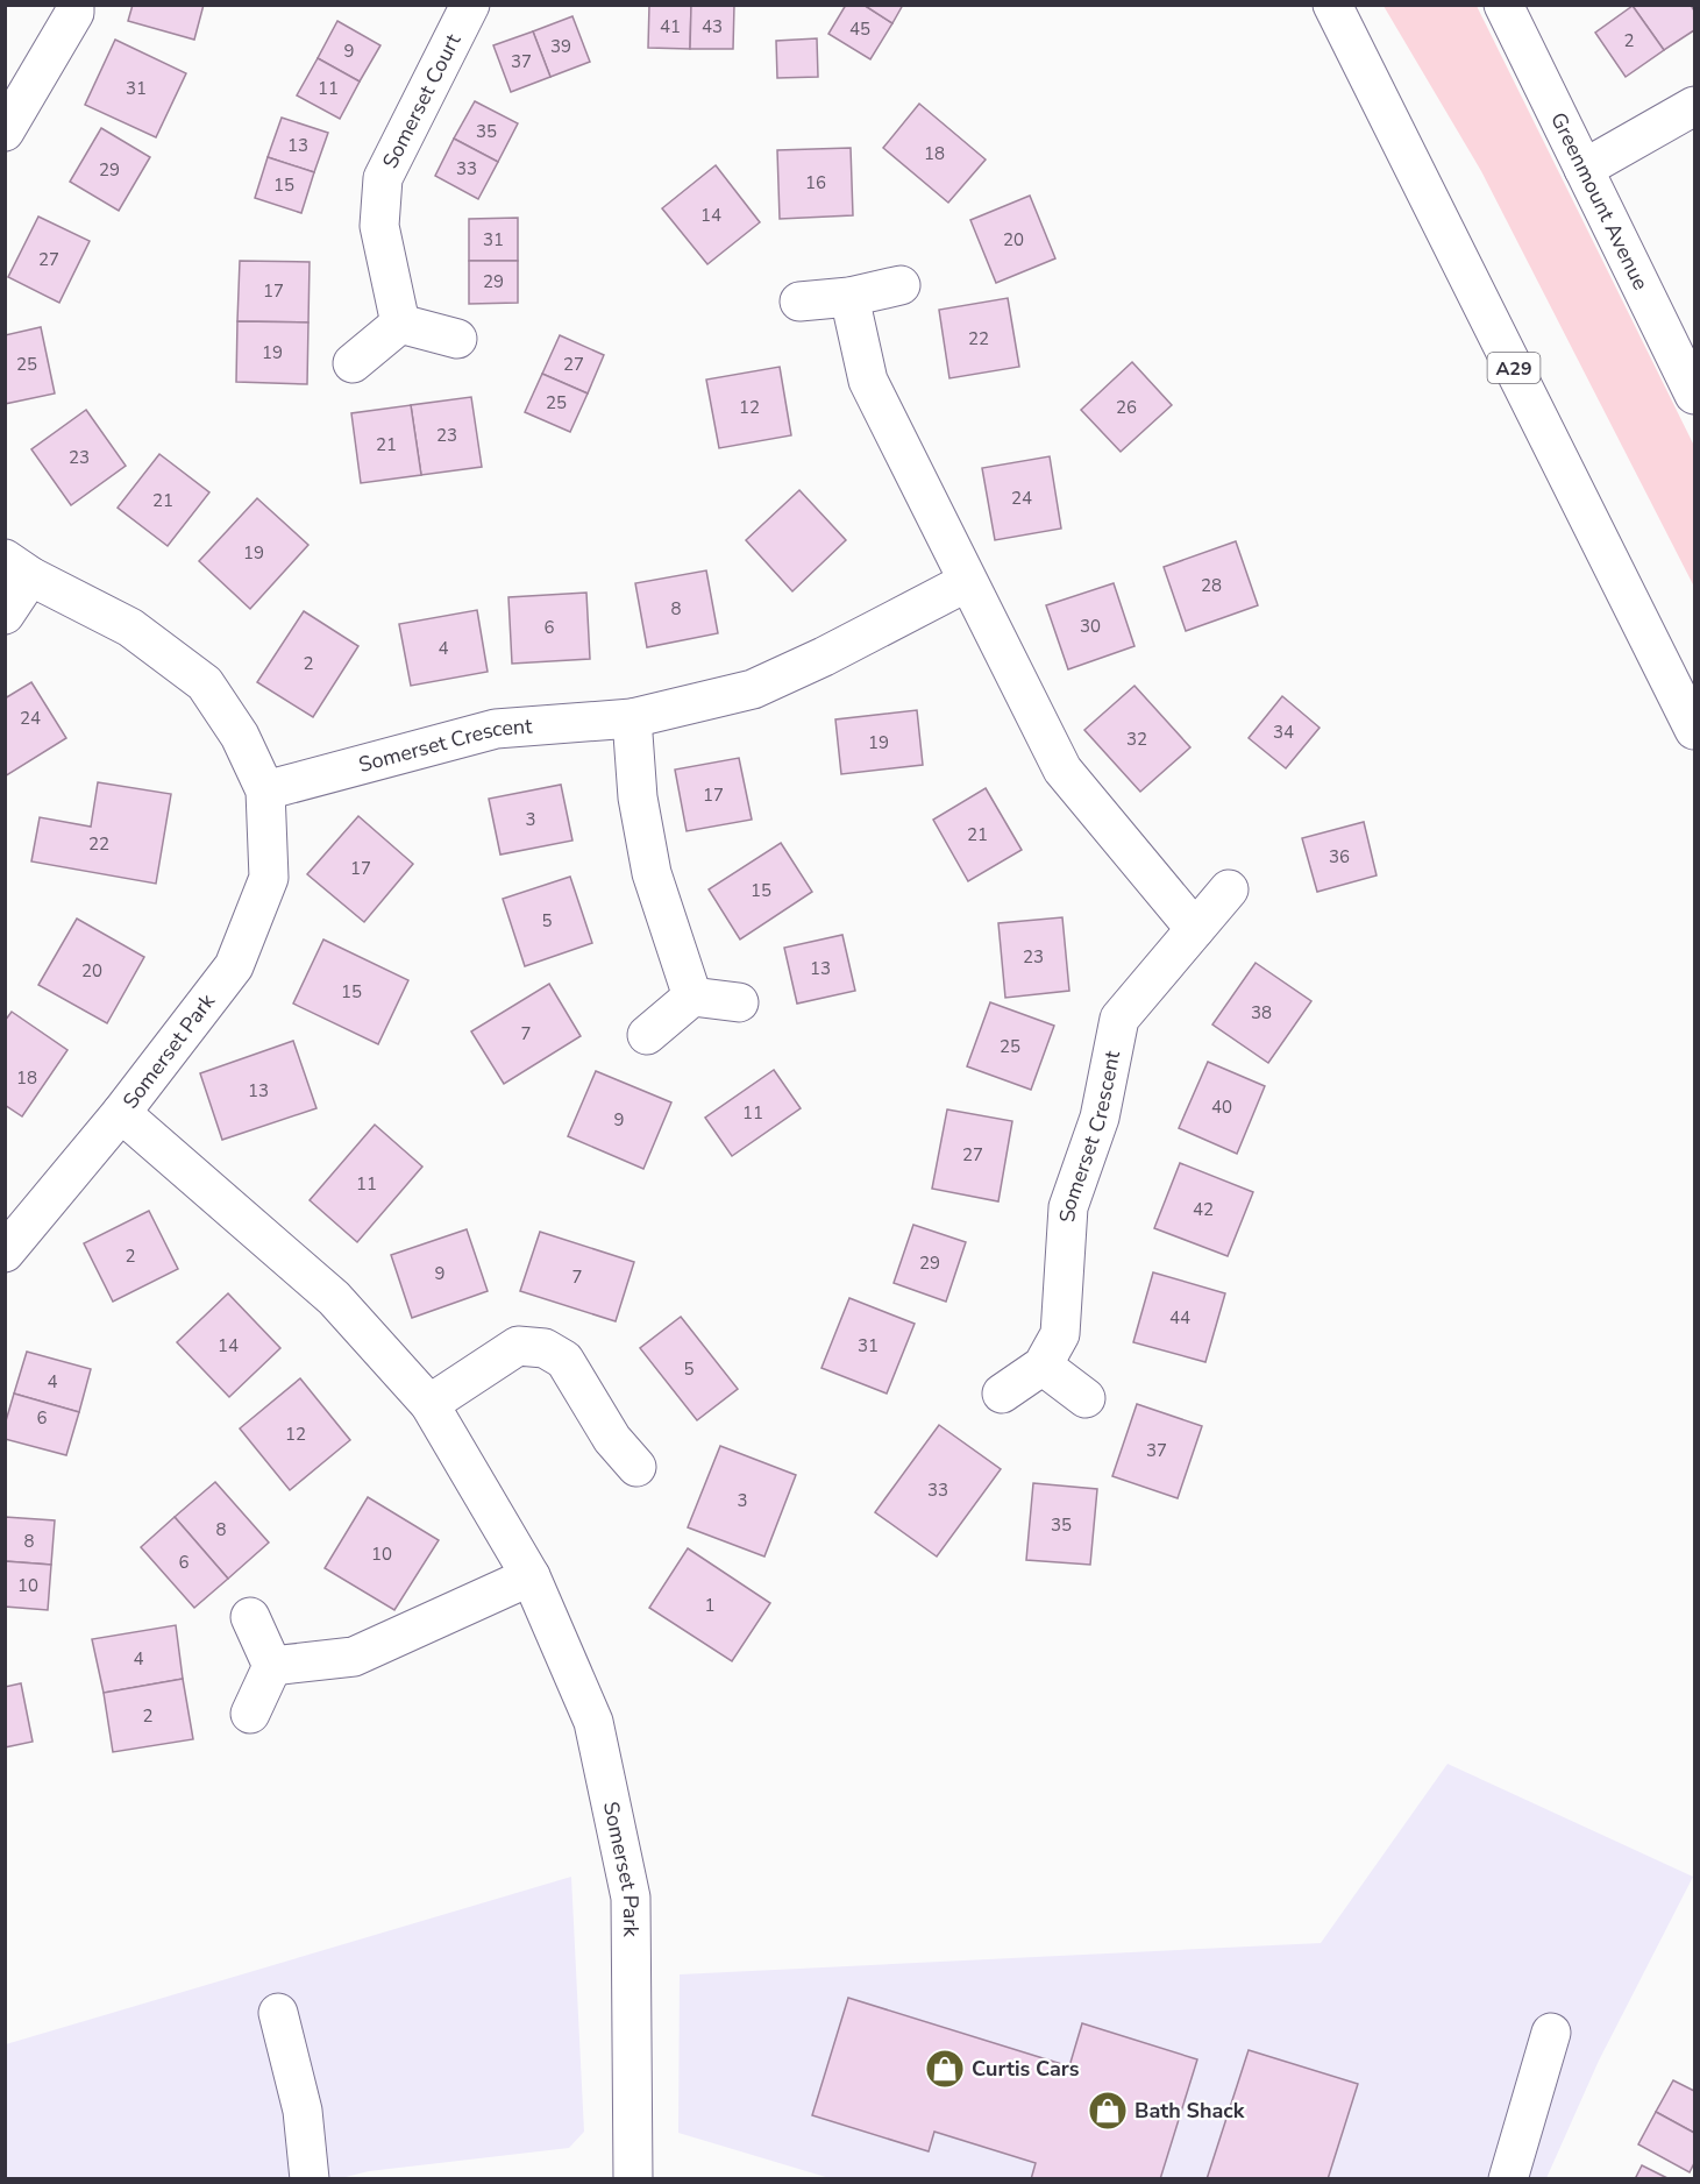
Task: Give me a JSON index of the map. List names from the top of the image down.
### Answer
{
  "streets": {
    "main road": [
      "Somerset Court",
      "Greenmount Avenue",
      "A29",
      "Somerset Crescent",
      "Somerset Park"
    ]
  },
  "crossings": [
    ["Somerset Crescent", "Somerset Park"]
  ],
  "places": {
    "shop": ["Curtis Cars", "Bath Shack"]
  },
  "house_numbers": [
    "41",
    "43",
    "45",
    "2",
    "39",
    "9",
    "37",
    "31",
    "11",
    "35",
    "13",
    "18",
    "33",
    "29",
    "16",
    "15",
    "14",
    "31",
    "20",
    "27",
    "29",
    "17",
    "22",
    "19",
    "25",
    "27",
    "25",
    "12",
    "26",
    "23",
    "21",
    "23",
    "24",
    "21",
    "19",
    "28",
    "8",
    "30",
    "6",
    "4",
    "2",
    "24",
    "34",
    "32",
    "19",
    "17",
    "3",
    "21",
    "22",
    "36",
    "17",
    "15",
    "5",
    "23",
    "13",
    "20",
    "15",
    "38",
    "7",
    "25",
    "18",
    "13",
    "40",
    "11",
    "9",
    "27",
    "11",
    "42",
    "2",
    "29",
    "9",
    "7",
    "44",
    "14",
    "31",
    "5",
    "4",
    "6",
    "12",
    "37",
    "33",
    "3",
    "35",
    "8",
    "8",
    "10",
    "6",
    "10",
    "1",
    "4",
    "2"
  ]
}
